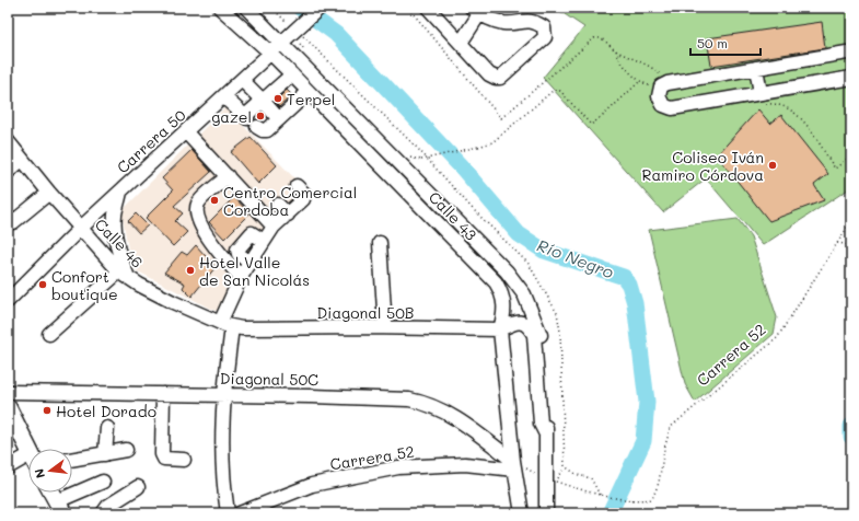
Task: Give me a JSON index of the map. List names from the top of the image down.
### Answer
{
  "streets": {
    "street": [
      "Carrera 50",
      "Calle 43",
      "Calle 46",
      "Diagonal 50B",
      "Carrera 52",
      "Diagonal 50C"
    ]
  },
  "crossings": [
    ["Carrera 50", "Calle 43"],
    ["Carrera 50", "Calle 46"],
    ["Calle 43", "Diagonal 50B"],
    ["Calle 43", "Carrera 52"],
    ["Calle 43", "Diagonal 50C"],
    ["Calle 46", "Diagonal 50B"],
    ["Carrera 52", "Diagonal 50C"]
  ],
  "water": ["Río Negro"],
  "places": [
    "Terpel",
    "gazel",
    "Coliseo Iván Ramiro Córdova",
    "Centro Comercial Cordoba",
    "Hotel Valle de San Nicolás",
    "Confort boutique",
    "Hotel Dorado"
  ],
  "scale_bar": "50 m",
  "north": "left"
}
